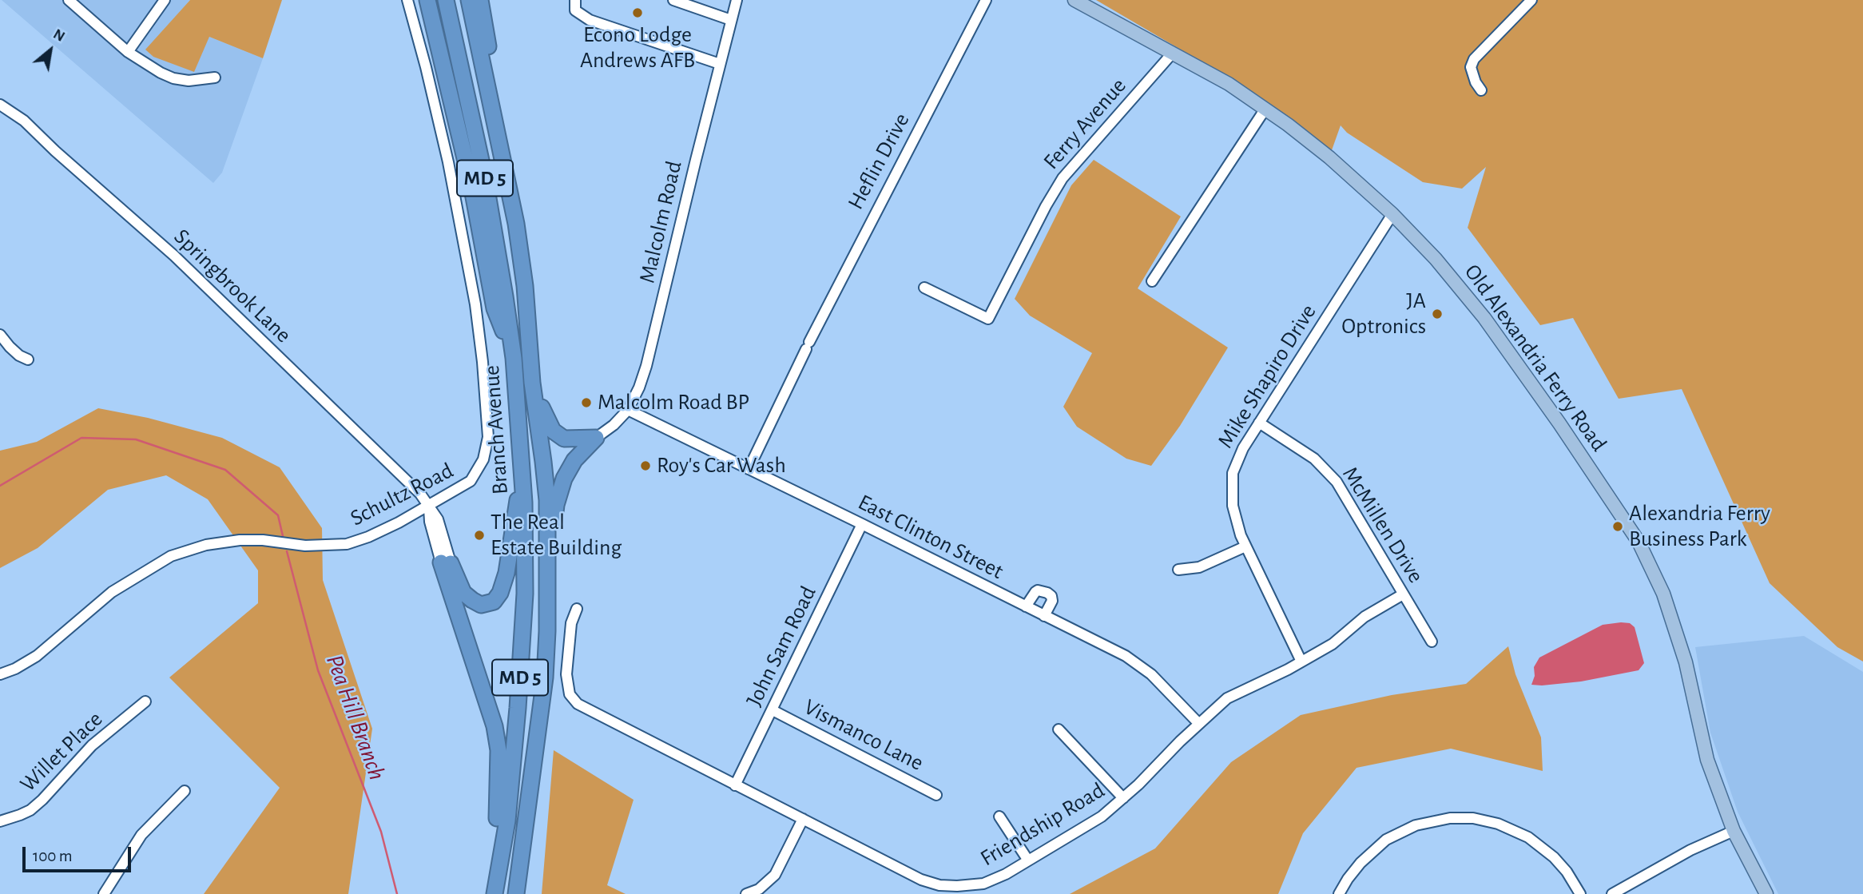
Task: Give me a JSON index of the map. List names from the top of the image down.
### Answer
{
  "streets": {
    "highway": ["MD 5", "Branch Avenue"],
    "main road": ["Old Alexandria Ferry Road"],
    "street": [
      "Ferry Avenue",
      "Heflin Drive",
      "Malcolm Road",
      "Springbrook Lane",
      "Mike Shapiro Drive",
      "Schultz Road",
      "McMillen Drive",
      "East Clinton Street",
      "John Sam Road",
      "Vismanco Lane",
      "Willet Place",
      "Friendship Road"
    ]
  },
  "crossings": [
    ["Ferry Avenue", "Old Alexandria Ferry Road"],
    ["Heflin Drive", "East Clinton Street"],
    ["Malcolm Road", "East Clinton Street"],
    ["Springbrook Lane", "Schultz Road"],
    ["Old Alexandria Ferry Road", "Mike Shapiro Drive"],
    ["Mike Shapiro Drive", "McMillen Drive"],
    ["Mike Shapiro Drive", "Friendship Road"],
    ["McMillen Drive", "Friendship Road"],
    ["East Clinton Street", "John Sam Road"],
    ["East Clinton Street", "Friendship Road"],
    ["John Sam Road", "Vismanco Lane"],
    ["John Sam Road", "Friendship Road"]
  ],
  "water": ["Pea Hill Branch"],
  "places": [
    "Econo Lodge Andrews AFB",
    "JA Optronics",
    "Malcolm Road BP",
    "Roy's Car Wash",
    "Alexandria Ferry Business Park",
    "The Real Estate Building"
  ],
  "scale_bar": "100 m",
  "north": "top right"
}
